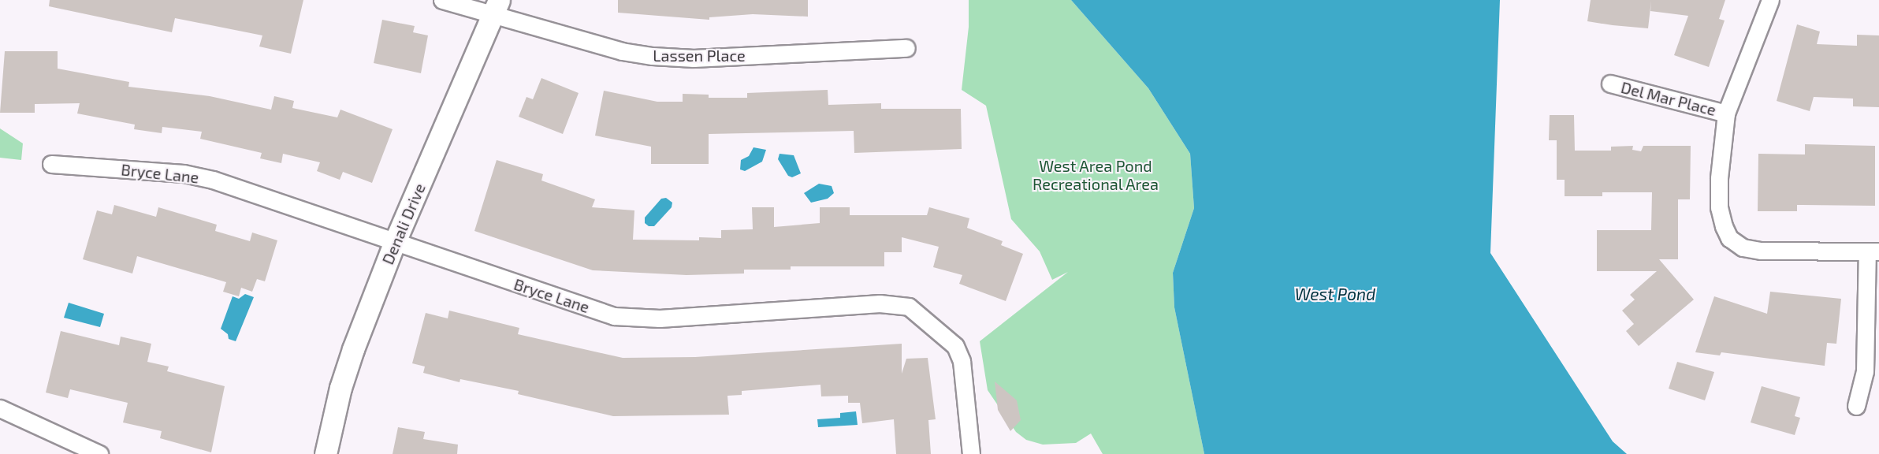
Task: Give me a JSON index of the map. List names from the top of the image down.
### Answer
{
  "streets": {
    "street": [
      "Lassen Place",
      "Del Mar Place",
      "Bryce Lane",
      "Denali Drive"
    ]
  },
  "crossings": [
    ["Lassen Place", "Denali Drive"],
    ["Bryce Lane", "Denali Drive"]
  ],
  "water": ["West Pond"],
  "parks": ["West Area Pond Recreational Area"]
}
